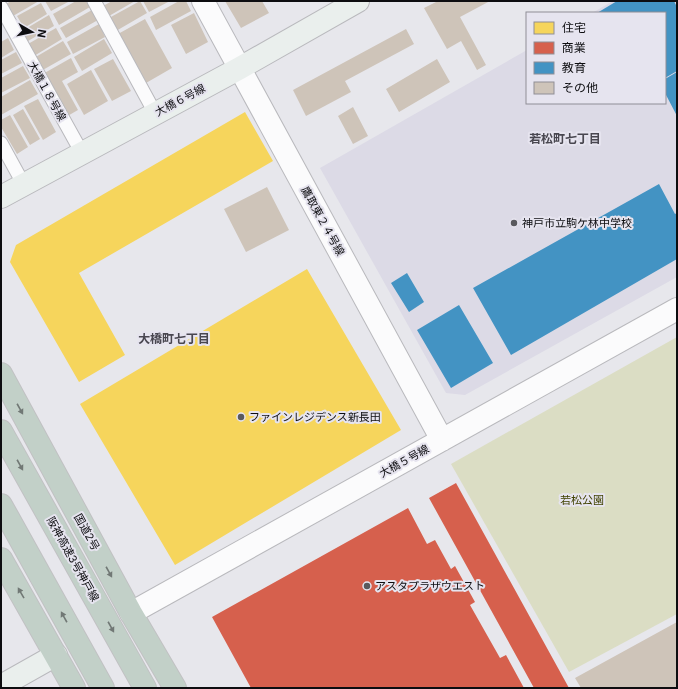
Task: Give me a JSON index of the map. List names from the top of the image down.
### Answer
{
  "streets": {
    "highway": ["国道2号", "阪神高速3号神戸線"],
    "street": ["大橋６号線", "鷹取東２４号線", "大橋５号線"],
    "lane": ["大橋１８号線"]
  },
  "crossings": [
    ["大橋１８号線", "大橋６号線"],
    ["大橋６号線", "鷹取東２４号線"],
    ["鷹取東２４号線", "大橋５号線"],
    ["大橋５号線", "国道2号"]
  ],
  "districts": ["若松町七丁目", "大橋町七丁目"],
  "parks": ["若松公園"],
  "places": ["神戸市立駒ケ林中学校", "ファインレジデンス新長田", "アスタプラザウエスト"],
  "legend": [
    "住宅",
    "商業",
    "教育",
    "その他"
  ],
  "north": "right"
}
